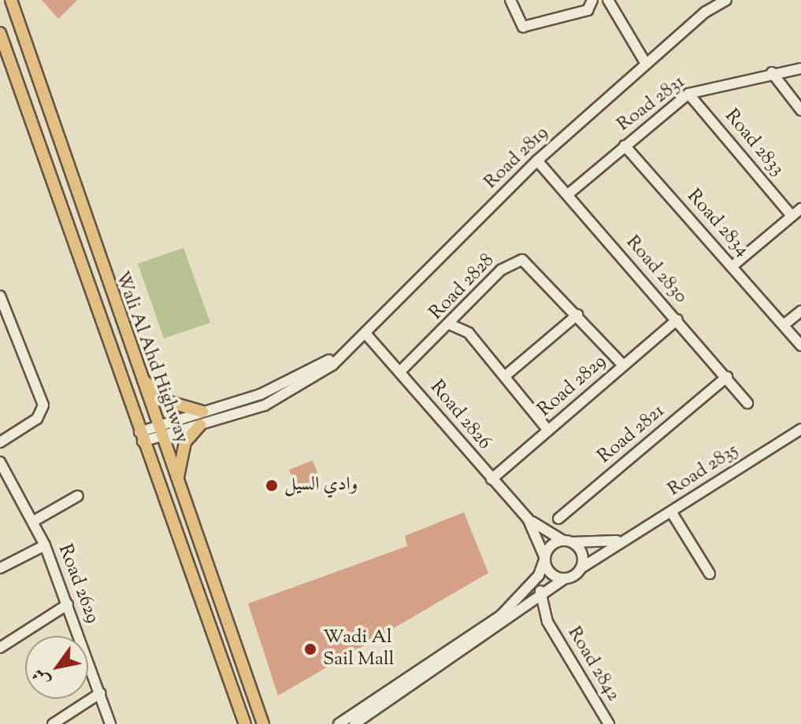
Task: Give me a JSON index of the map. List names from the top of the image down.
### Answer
{
  "streets": {
    "main road": ["Wali Al Ahd Highway"],
    "street": [
      "Road 2831",
      "Road 2833",
      "Road 2819",
      "Road 2834",
      "Road 2830",
      "Road 2828",
      "Road 2829",
      "Road 2826",
      "Road 2821",
      "Road 2835",
      "Road 2629",
      "Road 2842"
    ]
  },
  "crossings": [
    ["Road 2831", "Road 2833"],
    ["Road 2831", "Road 2834"],
    ["Road 2831", "Road 2830"],
    ["Road 2819", "Road 2830"],
    ["Road 2819", "Wali Al Ahd Highway"],
    ["Road 2819", "Road 2826"],
    ["Road 2830", "Road 2829"],
    ["Road 2830", "Road 2821"],
    ["Road 2828", "Road 2829"],
    ["Road 2828", "Road 2826"],
    ["Road 2829", "Road 2826"],
    ["Road 2826", "Road 2835"]
  ],
  "places": ["وادي السيل", "Wadi Al Sail Mall"],
  "north": "bottom left"
}
